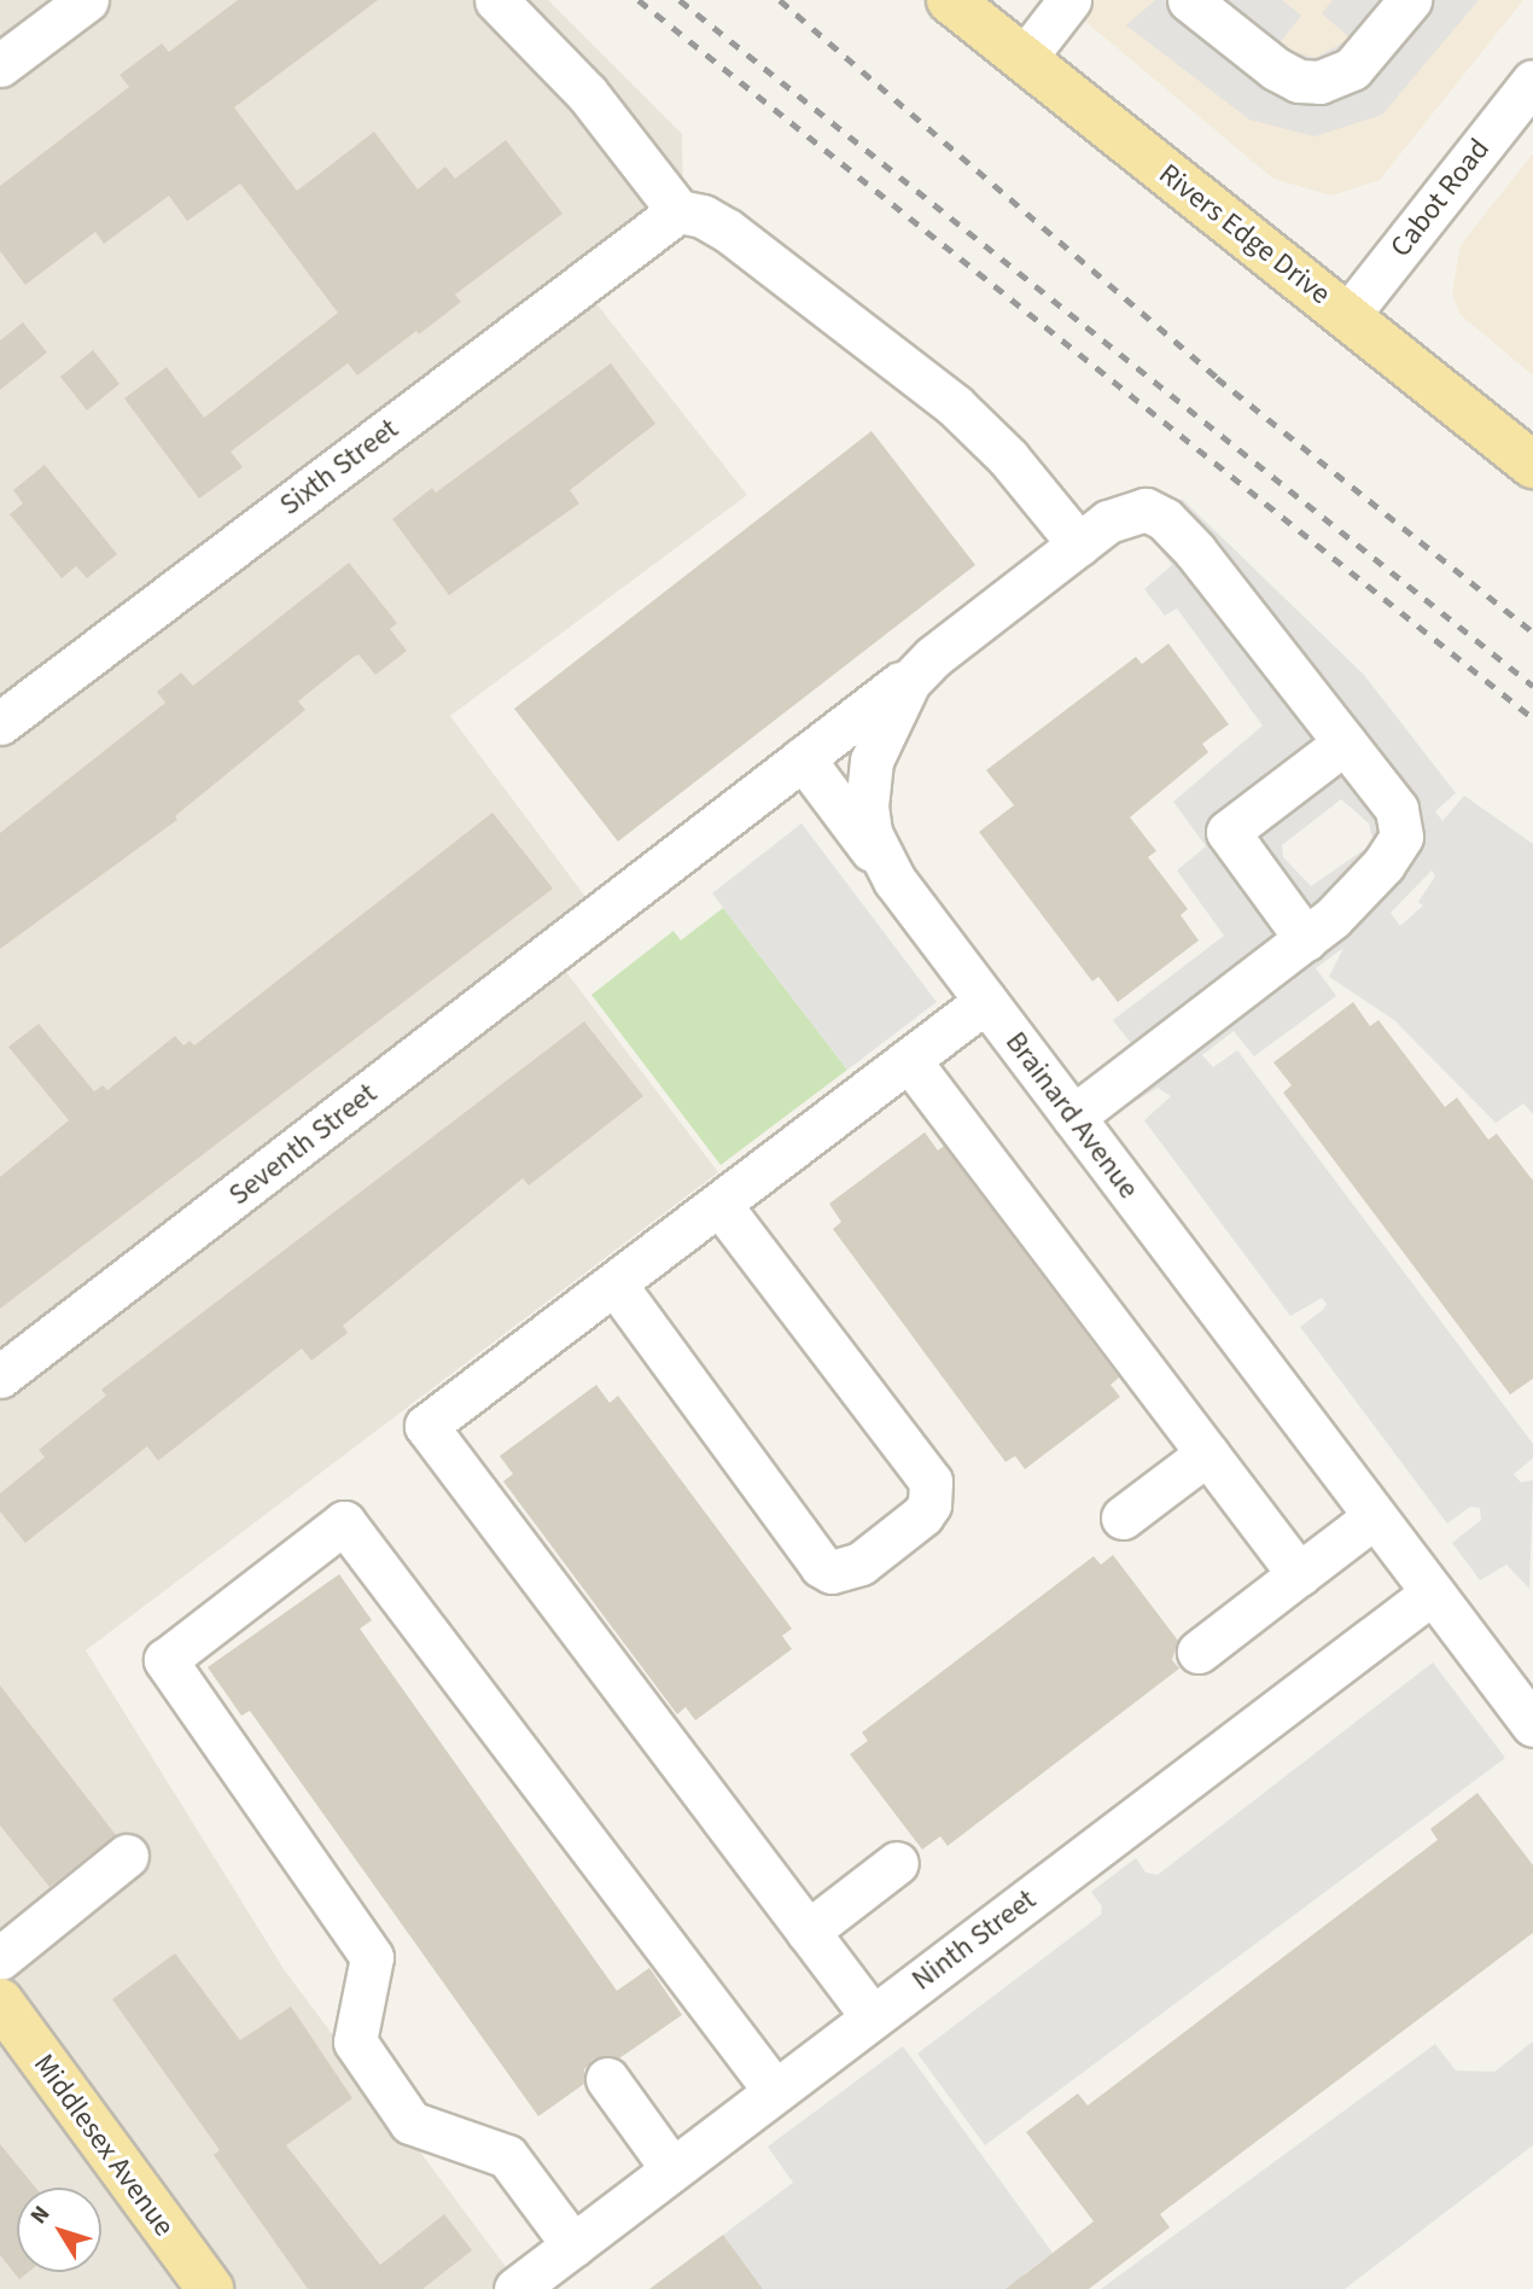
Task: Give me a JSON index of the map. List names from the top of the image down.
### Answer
{
  "streets": {
    "main road": ["Rivers Edge Drive", "Middlesex Avenue"],
    "street": [
      "Cabot Road",
      "Sixth Street",
      "Brainard Avenue",
      "Seventh Street",
      "Ninth Street"
    ]
  },
  "crossings": [
    ["Cabot Road", "Rivers Edge Drive"],
    ["Brainard Avenue", "Seventh Street"],
    ["Brainard Avenue", "Ninth Street"]
  ],
  "north": "top left"
}
